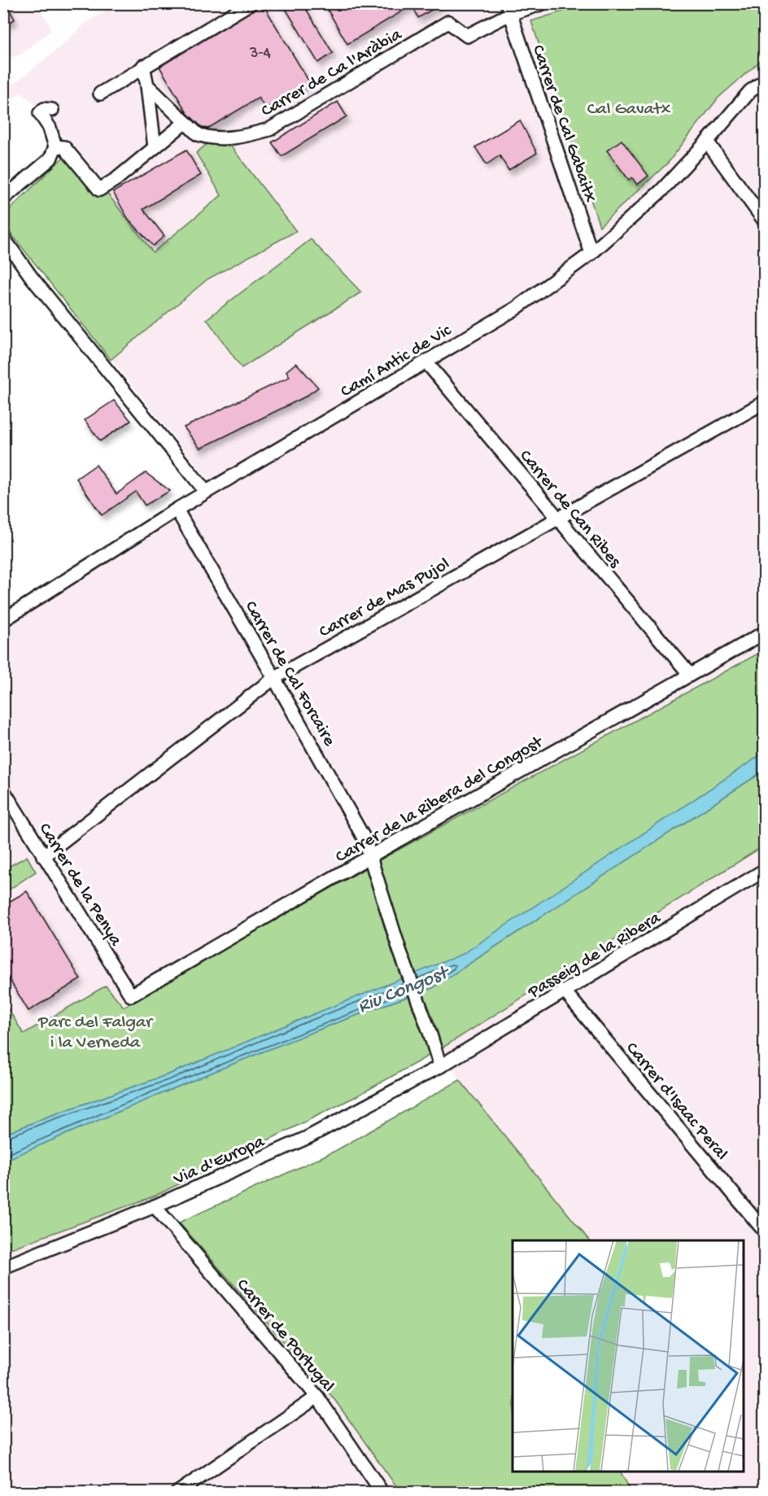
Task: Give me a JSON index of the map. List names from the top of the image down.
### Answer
{
  "streets": {
    "street": [
      "Carrer de Ca l'Aràbia",
      "Carrer de Cal Gabaitx",
      "Camí Antic de Vic",
      "Carrer de Can Ribes",
      "Carrer de Mas Pujol",
      "Carrer de Cal Forcaire",
      "Carrer de la Ribera del Congost",
      "Carrer de la Penya",
      "Passeig de la Ribera",
      "Carrer d'Isaac Peral",
      "Via d'Europa",
      "Carrer de Portugal"
    ]
  },
  "crossings": [
    ["Carrer de Ca l'Aràbia", "Carrer de Cal Gabaitx"],
    ["Carrer de Cal Gabaitx", "Camí Antic de Vic"],
    ["Camí Antic de Vic", "Carrer de Can Ribes"],
    ["Camí Antic de Vic", "Carrer de Cal Forcaire"],
    ["Carrer de Can Ribes", "Carrer de Mas Pujol"],
    ["Carrer de Can Ribes", "Carrer de la Ribera del Congost"],
    ["Carrer de Mas Pujol", "Carrer de Cal Forcaire"],
    ["Carrer de Mas Pujol", "Carrer de la Penya"],
    ["Carrer de Cal Forcaire", "Carrer de la Ribera del Congost"],
    ["Carrer de Cal Forcaire", "Passeig de la Ribera"],
    ["Carrer de Cal Forcaire", "Via d'Europa"],
    ["Carrer de la Ribera del Congost", "Carrer de la Penya"],
    ["Passeig de la Ribera", "Carrer d'Isaac Peral"],
    ["Passeig de la Ribera", "Via d'Europa"],
    ["Via d'Europa", "Carrer de Portugal"]
  ],
  "water": ["Riu Congost"],
  "parks": ["Cal Gavatx", "Parc del Falgar i la Verneda"],
  "house_numbers": ["3-4"]
}
